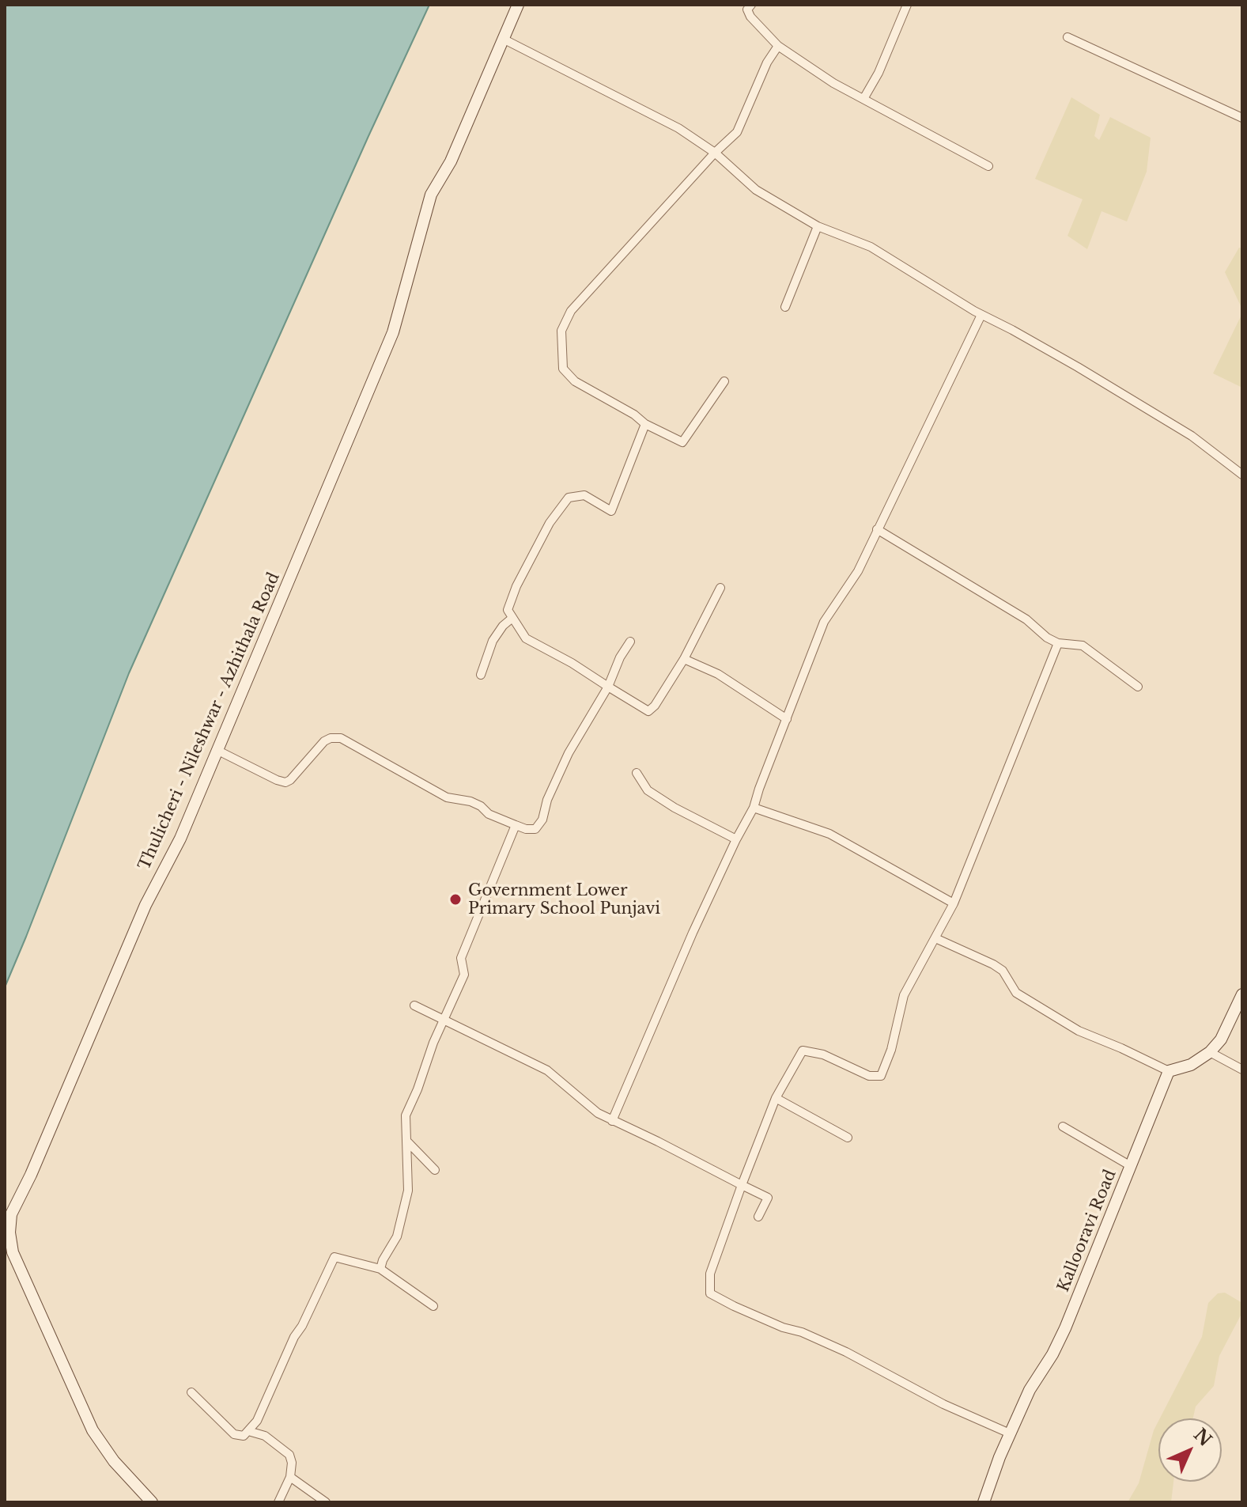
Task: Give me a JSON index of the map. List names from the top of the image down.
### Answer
{
  "streets": {
    "main road": ["Thulicheri - Nileshwar - Azhithala Road", "Kallooravi Road"]
  },
  "places": ["Government Lower Primary School Punjavi"],
  "north": "top right"
}
